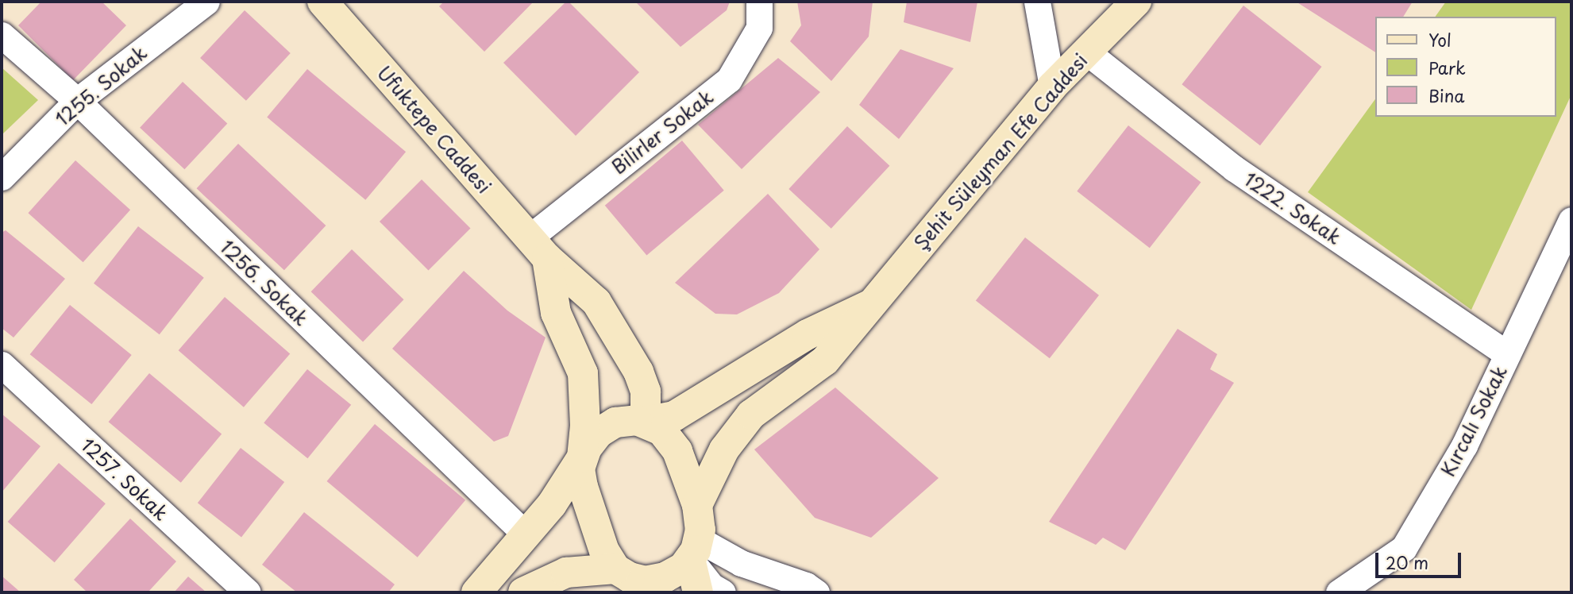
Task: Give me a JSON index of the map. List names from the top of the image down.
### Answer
{
  "streets": {
    "street": [
      "1255. Sokak",
      "Ufuktepe Caddesi",
      "Bilirler Sokak",
      "Şehit Süleyman Efe Caddesi",
      "1222. Sokak",
      "1256. Sokak",
      "Kırcalı Sokak",
      "1257. Sokak"
    ]
  },
  "crossings": [
    ["1255. Sokak", "1256. Sokak"],
    ["Ufuktepe Caddesi", "Bilirler Sokak"],
    ["Ufuktepe Caddesi", "Şehit Süleyman Efe Caddesi"],
    ["Şehit Süleyman Efe Caddesi", "1222. Sokak"],
    ["1222. Sokak", "Kırcalı Sokak"]
  ],
  "legend": ["Yol", "Park", "Bina"],
  "scale_bar": "20 m"
}
